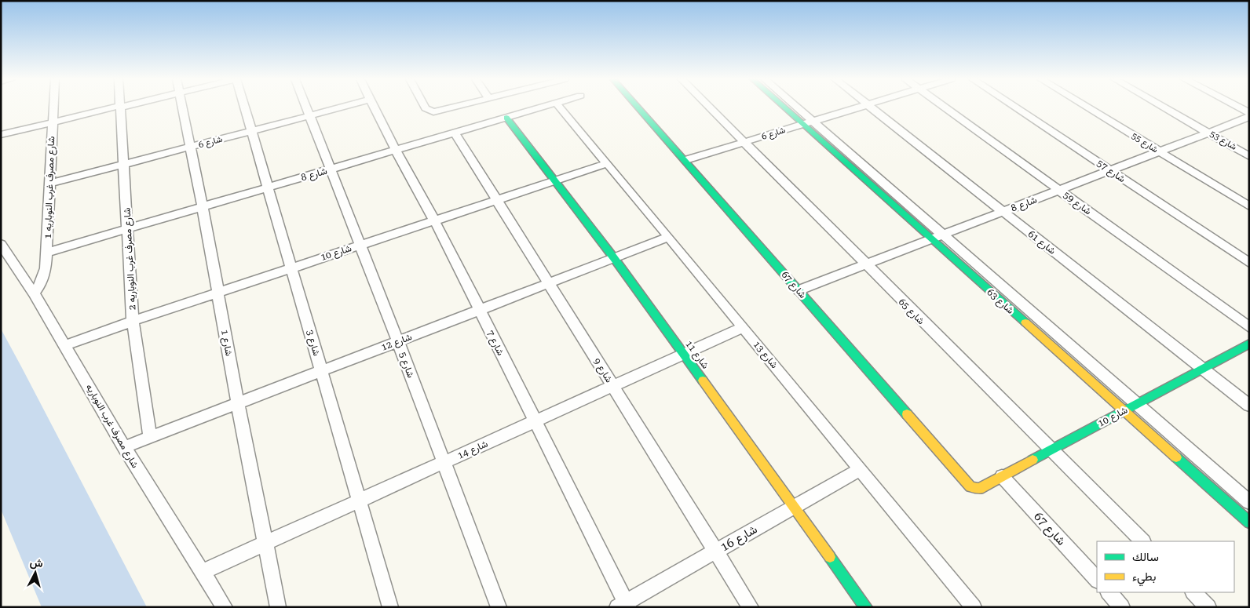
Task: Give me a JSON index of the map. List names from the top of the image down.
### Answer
{
  "streets": {
    "street": [
      "شارع 6",
      "شارع 53",
      "شارع 55",
      "شارع 57",
      "شارع 8",
      "شارع مصرف غرب النوباريه 1",
      "شارع 59",
      "شارع 61",
      "شارع 10",
      "شارع مصرف غرب النوباريه 2",
      "شارع 67",
      "شارع 63",
      "شارع 65",
      "شارع 12",
      "شارع 1",
      "شارع 3",
      "شارع 7",
      "شارع 11",
      "شارع 13",
      "شارع 5",
      "شارع 9",
      "شارع مصرف غرب النوباريه",
      "شارع 14",
      "شارع 16"
    ]
  },
  "crossings": [
    ["شارع 6", "شارع مصرف غرب النوباريه 1"],
    ["شارع 6", "شارع مصرف غرب النوباريه 2"],
    ["شارع 6", "شارع 67"],
    ["شارع 6", "شارع 63"],
    ["شارع 6", "شارع 65"],
    ["شارع 6", "شارع 1"],
    ["شارع 6", "شارع 3"],
    ["شارع 6", "شارع 5"],
    ["شارع 53", "شارع 8"],
    ["شارع 55", "شارع 8"],
    ["شارع 57", "شارع 8"],
    ["شارع 8", "شارع مصرف غرب النوباريه 1"],
    ["شارع 8", "شارع 59"],
    ["شارع 8", "شارع 61"],
    ["شارع 8", "شارع مصرف غرب النوباريه 2"],
    ["شارع 8", "شارع 67"],
    ["شارع 8", "شارع 63"],
    ["شارع 8", "شارع 65"],
    ["شارع 8", "شارع 1"],
    ["شارع 8", "شارع 3"],
    ["شارع 8", "شارع 7"],
    ["شارع 8", "شارع 11"],
    ["شارع 8", "شارع 5"],
    ["شارع 8", "شارع 9"],
    ["شارع مصرف غرب النوباريه 1", "شارع مصرف غرب النوباريه"],
    ["شارع 61", "شارع 10"],
    ["شارع 10", "شارع مصرف غرب النوباريه 2"],
    ["شارع 10", "شارع 67"],
    ["شارع 10", "شارع 63"],
    ["شارع 10", "شارع 65"],
    ["شارع 10", "شارع 1"],
    ["شارع 10", "شارع 3"],
    ["شارع 10", "شارع 7"],
    ["شارع 10", "شارع 11"],
    ["شارع 10", "شارع 13"],
    ["شارع 10", "شارع 5"],
    ["شارع 10", "شارع 9"],
    ["شارع 10", "شارع مصرف غرب النوباريه"],
    ["شارع مصرف غرب النوباريه 2", "شارع 12"],
    ["شارع 12", "شارع 1"],
    ["شارع 12", "شارع 3"],
    ["شارع 12", "شارع 7"],
    ["شارع 12", "شارع 11"],
    ["شارع 12", "شارع 13"],
    ["شارع 12", "شارع 5"],
    ["شارع 12", "شارع 9"],
    ["شارع 12", "شارع مصرف غرب النوباريه"],
    ["شارع 1", "شارع 14"],
    ["شارع 3", "شارع 14"],
    ["شارع 7", "شارع 14"],
    ["شارع 7", "شارع 16"],
    ["شارع 11", "شارع 14"],
    ["شارع 11", "شارع 16"],
    ["شارع 13", "شارع 14"],
    ["شارع 13", "شارع 16"],
    ["شارع 5", "شارع 14"],
    ["شارع 9", "شارع 14"],
    ["شارع 9", "شارع 16"],
    ["شارع مصرف غرب النوباريه", "شارع 14"]
  ],
  "legend": ["سالك", "بطيء"],
  "north": "top"
}
